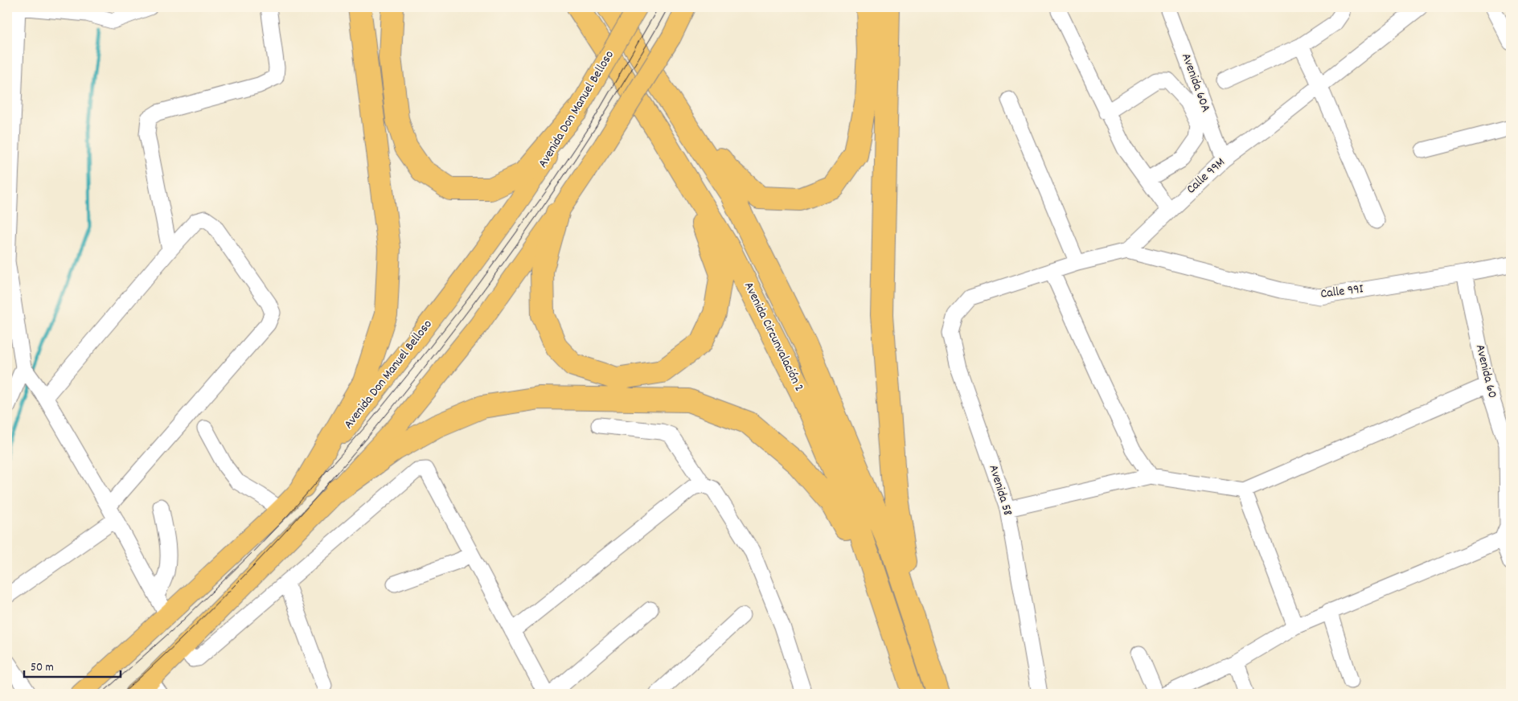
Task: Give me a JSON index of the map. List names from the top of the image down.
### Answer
{
  "streets": {
    "highway": ["Avenida Circunvalación 2"],
    "main road": ["Avenida Don Manuel Belloso"],
    "street": [
      "Avenida 60A",
      "Calle 99M",
      "Calle 99I",
      "Avenida 60",
      "Avenida 58"
    ]
  },
  "crossings": [
    ["Avenida 60A", "Calle 99M"],
    ["Calle 99M", "Calle 99I"],
    ["Calle 99I", "Avenida 60"]
  ],
  "scale_bar": "50 m"
}
